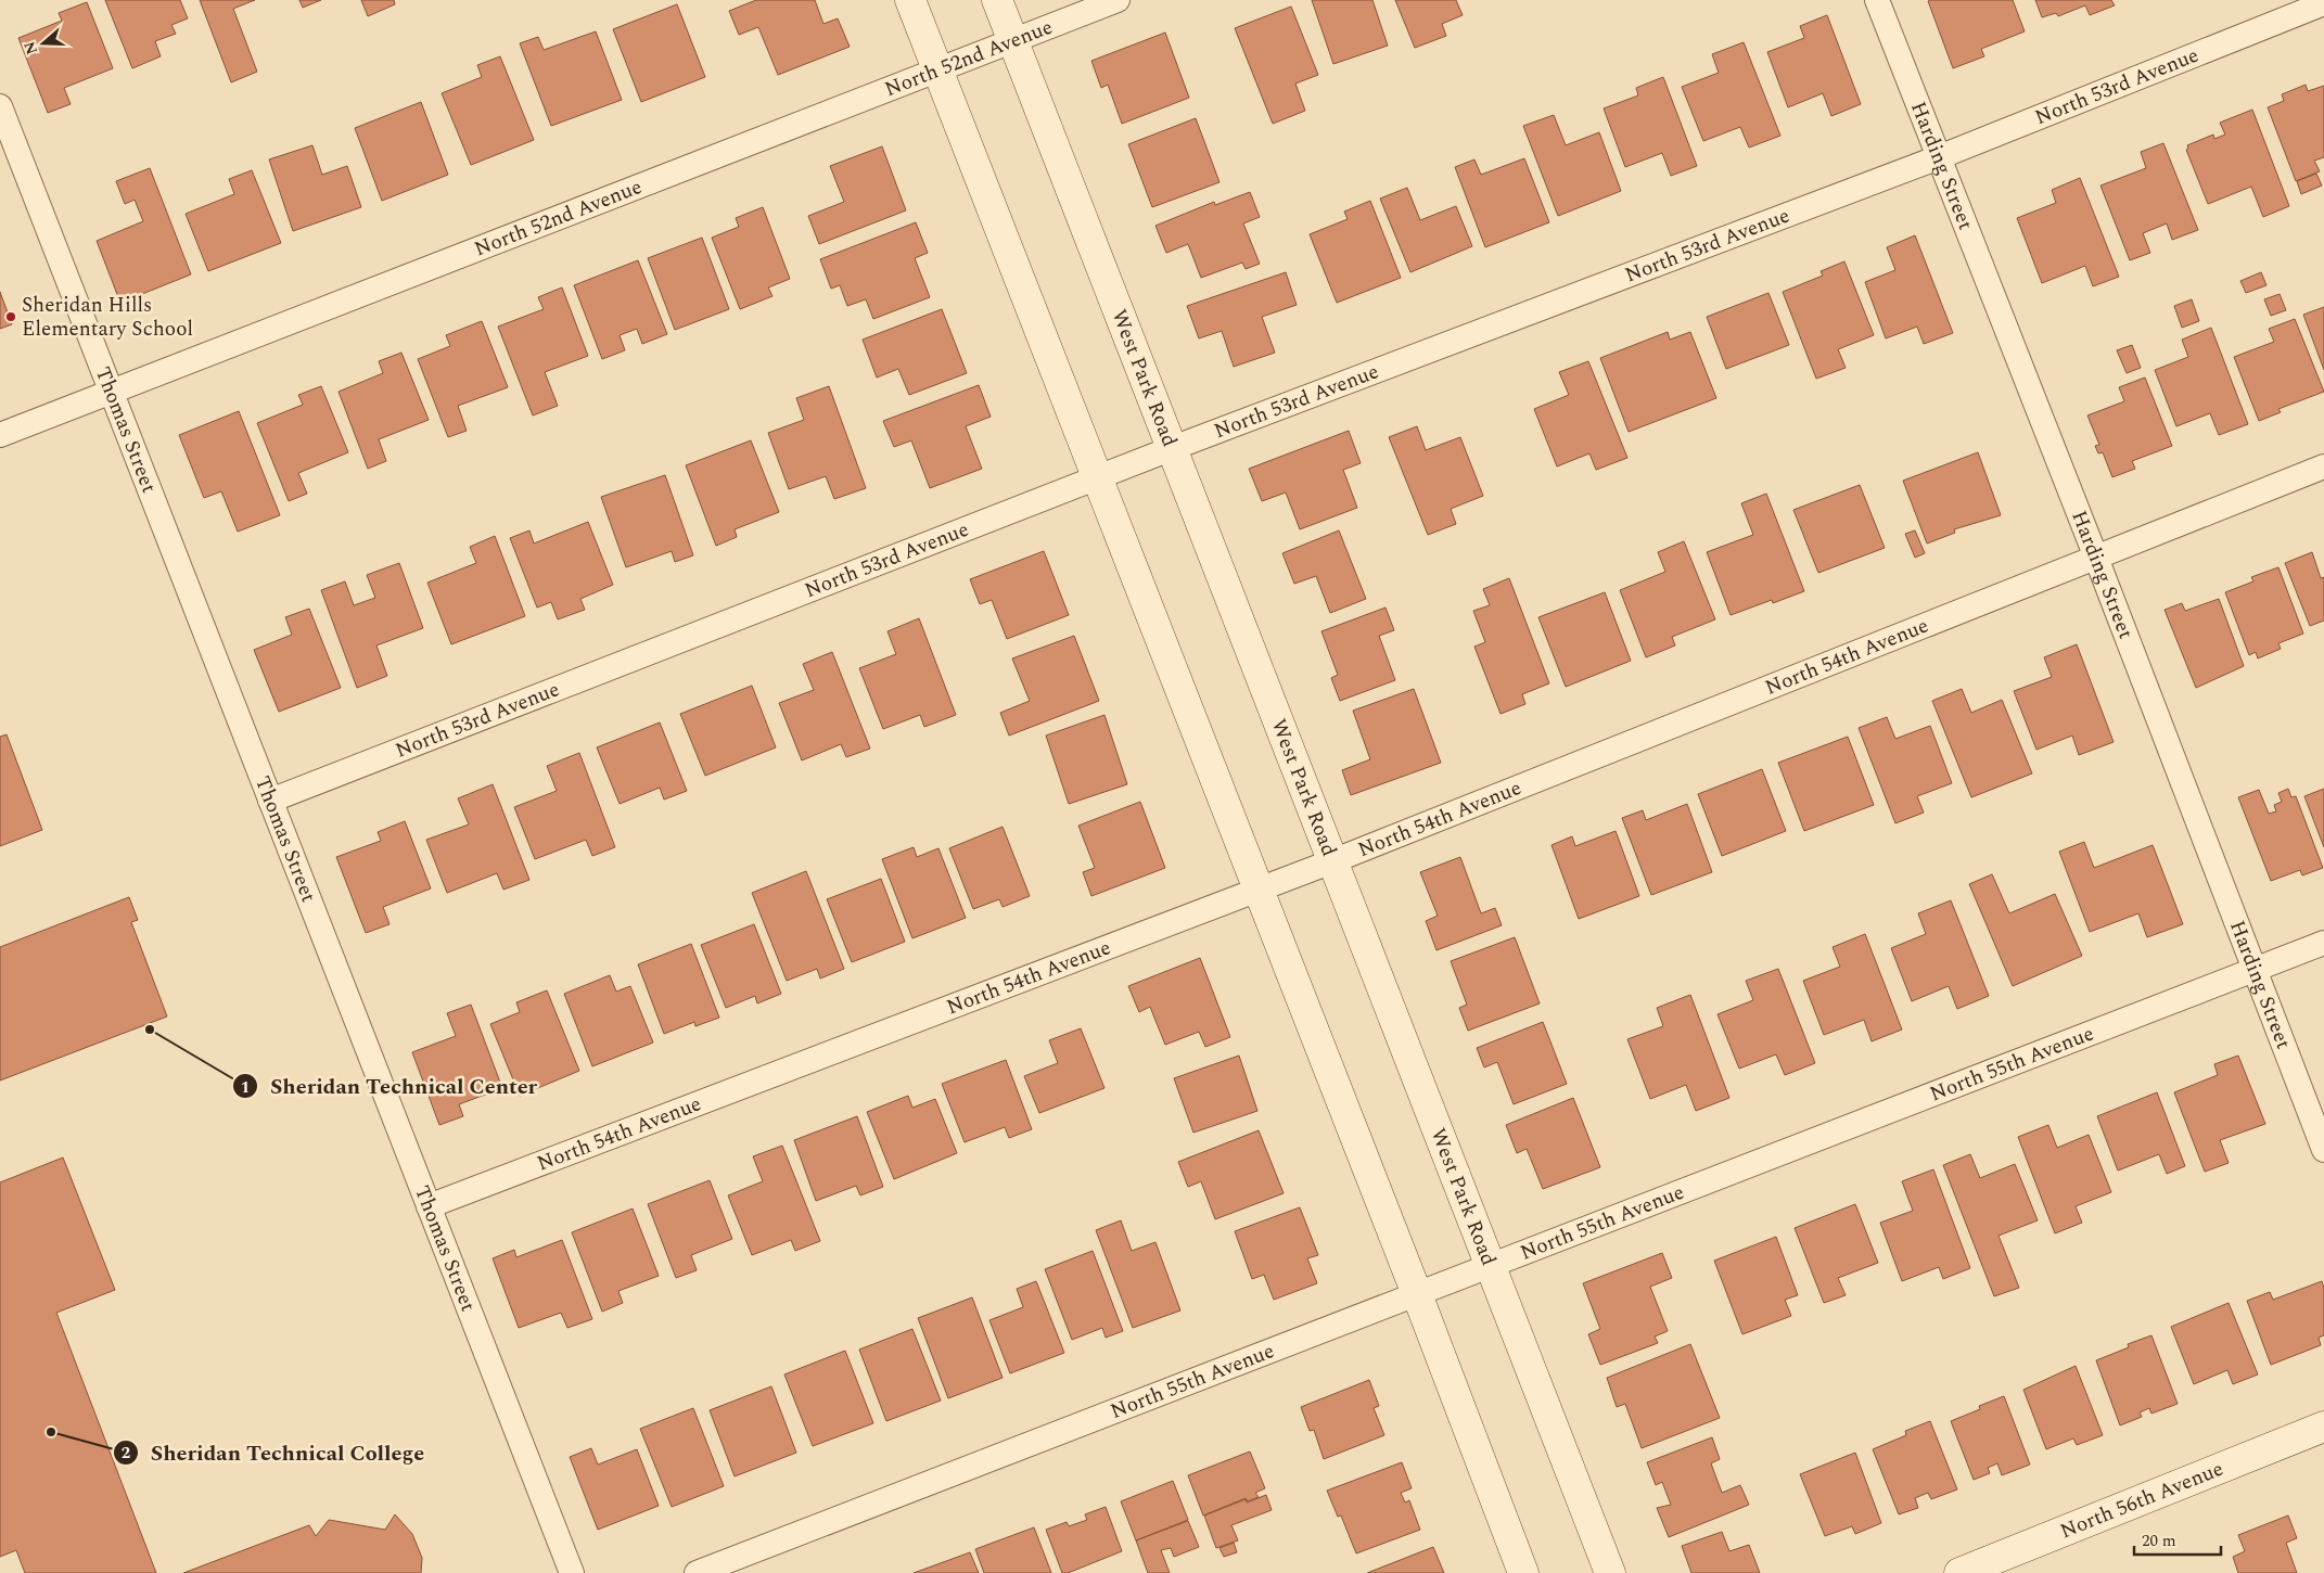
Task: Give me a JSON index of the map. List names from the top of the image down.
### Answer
{
  "streets": {
    "street": [
      "North 52nd Avenue",
      "North 53rd Avenue",
      "Harding Street",
      "West Park Road",
      "Thomas Street",
      "North 54th Avenue",
      "North 55th Avenue",
      "North 56th Avenue"
    ]
  },
  "crossings": [
    ["North 52nd Avenue", "West Park Road"],
    ["North 52nd Avenue", "Thomas Street"],
    ["North 53rd Avenue", "Harding Street"],
    ["North 53rd Avenue", "West Park Road"],
    ["North 53rd Avenue", "Thomas Street"],
    ["Harding Street", "North 54th Avenue"],
    ["Harding Street", "North 55th Avenue"],
    ["West Park Road", "North 54th Avenue"],
    ["West Park Road", "North 55th Avenue"],
    ["Thomas Street", "North 54th Avenue"]
  ],
  "places": ["Sheridan Hills Elementary School", "Sheridan Technical Center", "Sheridan Technical College"],
  "scale_bar": "20 m",
  "north": "left"
}
